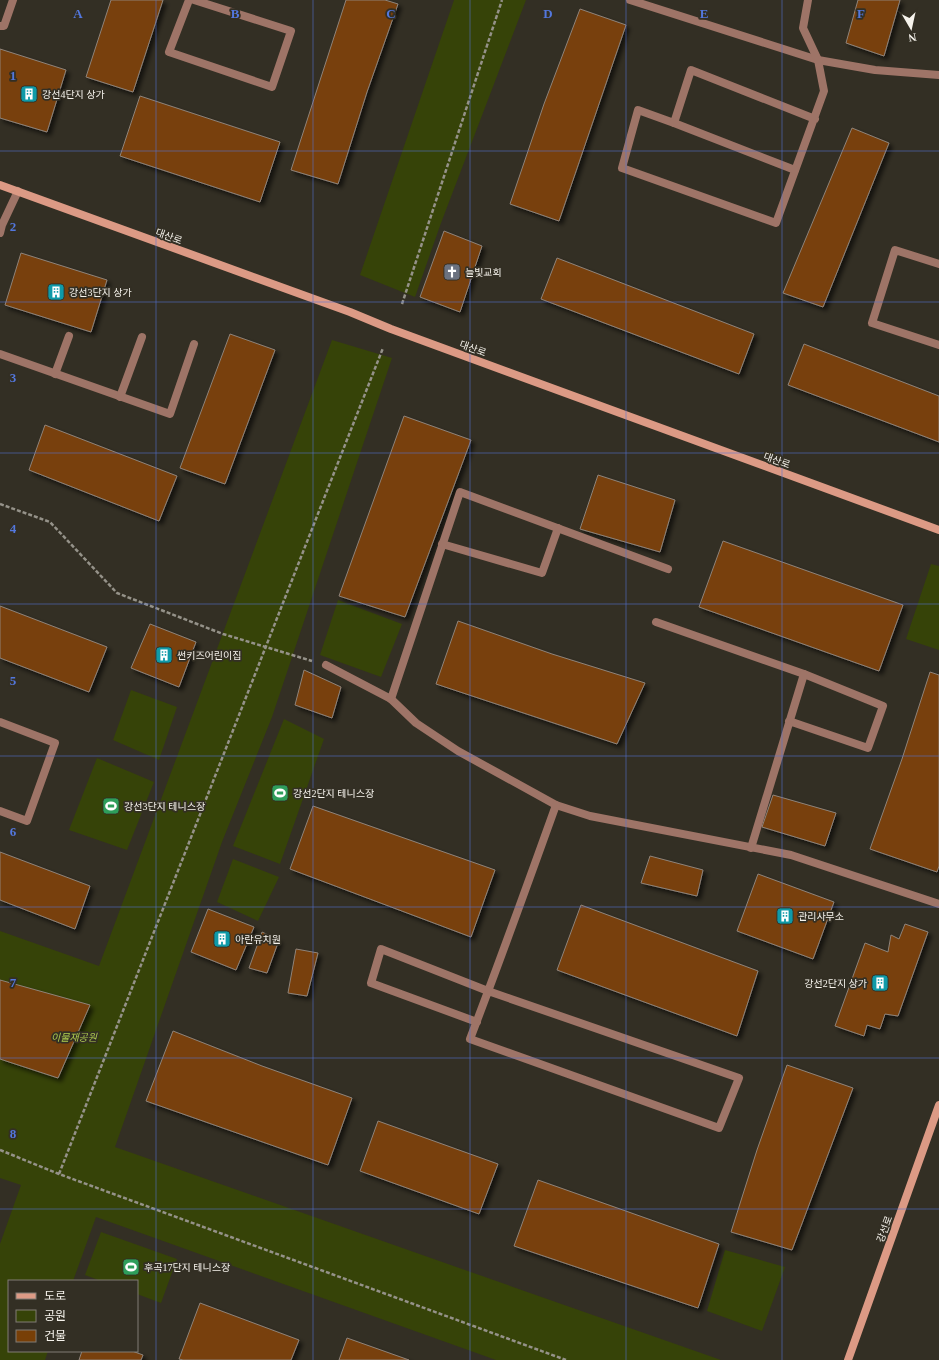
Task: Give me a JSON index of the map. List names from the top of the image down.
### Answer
{
  "streets": {
    "main road": ["대산로", "강선로"]
  },
  "parks": ["이물재공원"],
  "places": {
    "building": [
      "강선4단지 상가",
      "강선3단지 상가",
      "썬키즈어린이집",
      "관리사무소",
      "아란유치원",
      "강선2단지 상가"
    ],
    "church": ["늘빛교회"],
    "sports": ["강선2단지 테니스장", "강선3단지 테니스장", "후곡17단지 테니스장"]
  },
  "legend": ["도로", "공원", "건물"],
  "north": "bottom",
  "grid": {
    "columns": [
      "A",
      "B",
      "C",
      "D",
      "E",
      "F"
    ],
    "rows": [
      "1",
      "2",
      "3",
      "4",
      "5",
      "6",
      "7",
      "8"
    ]
  }
}
